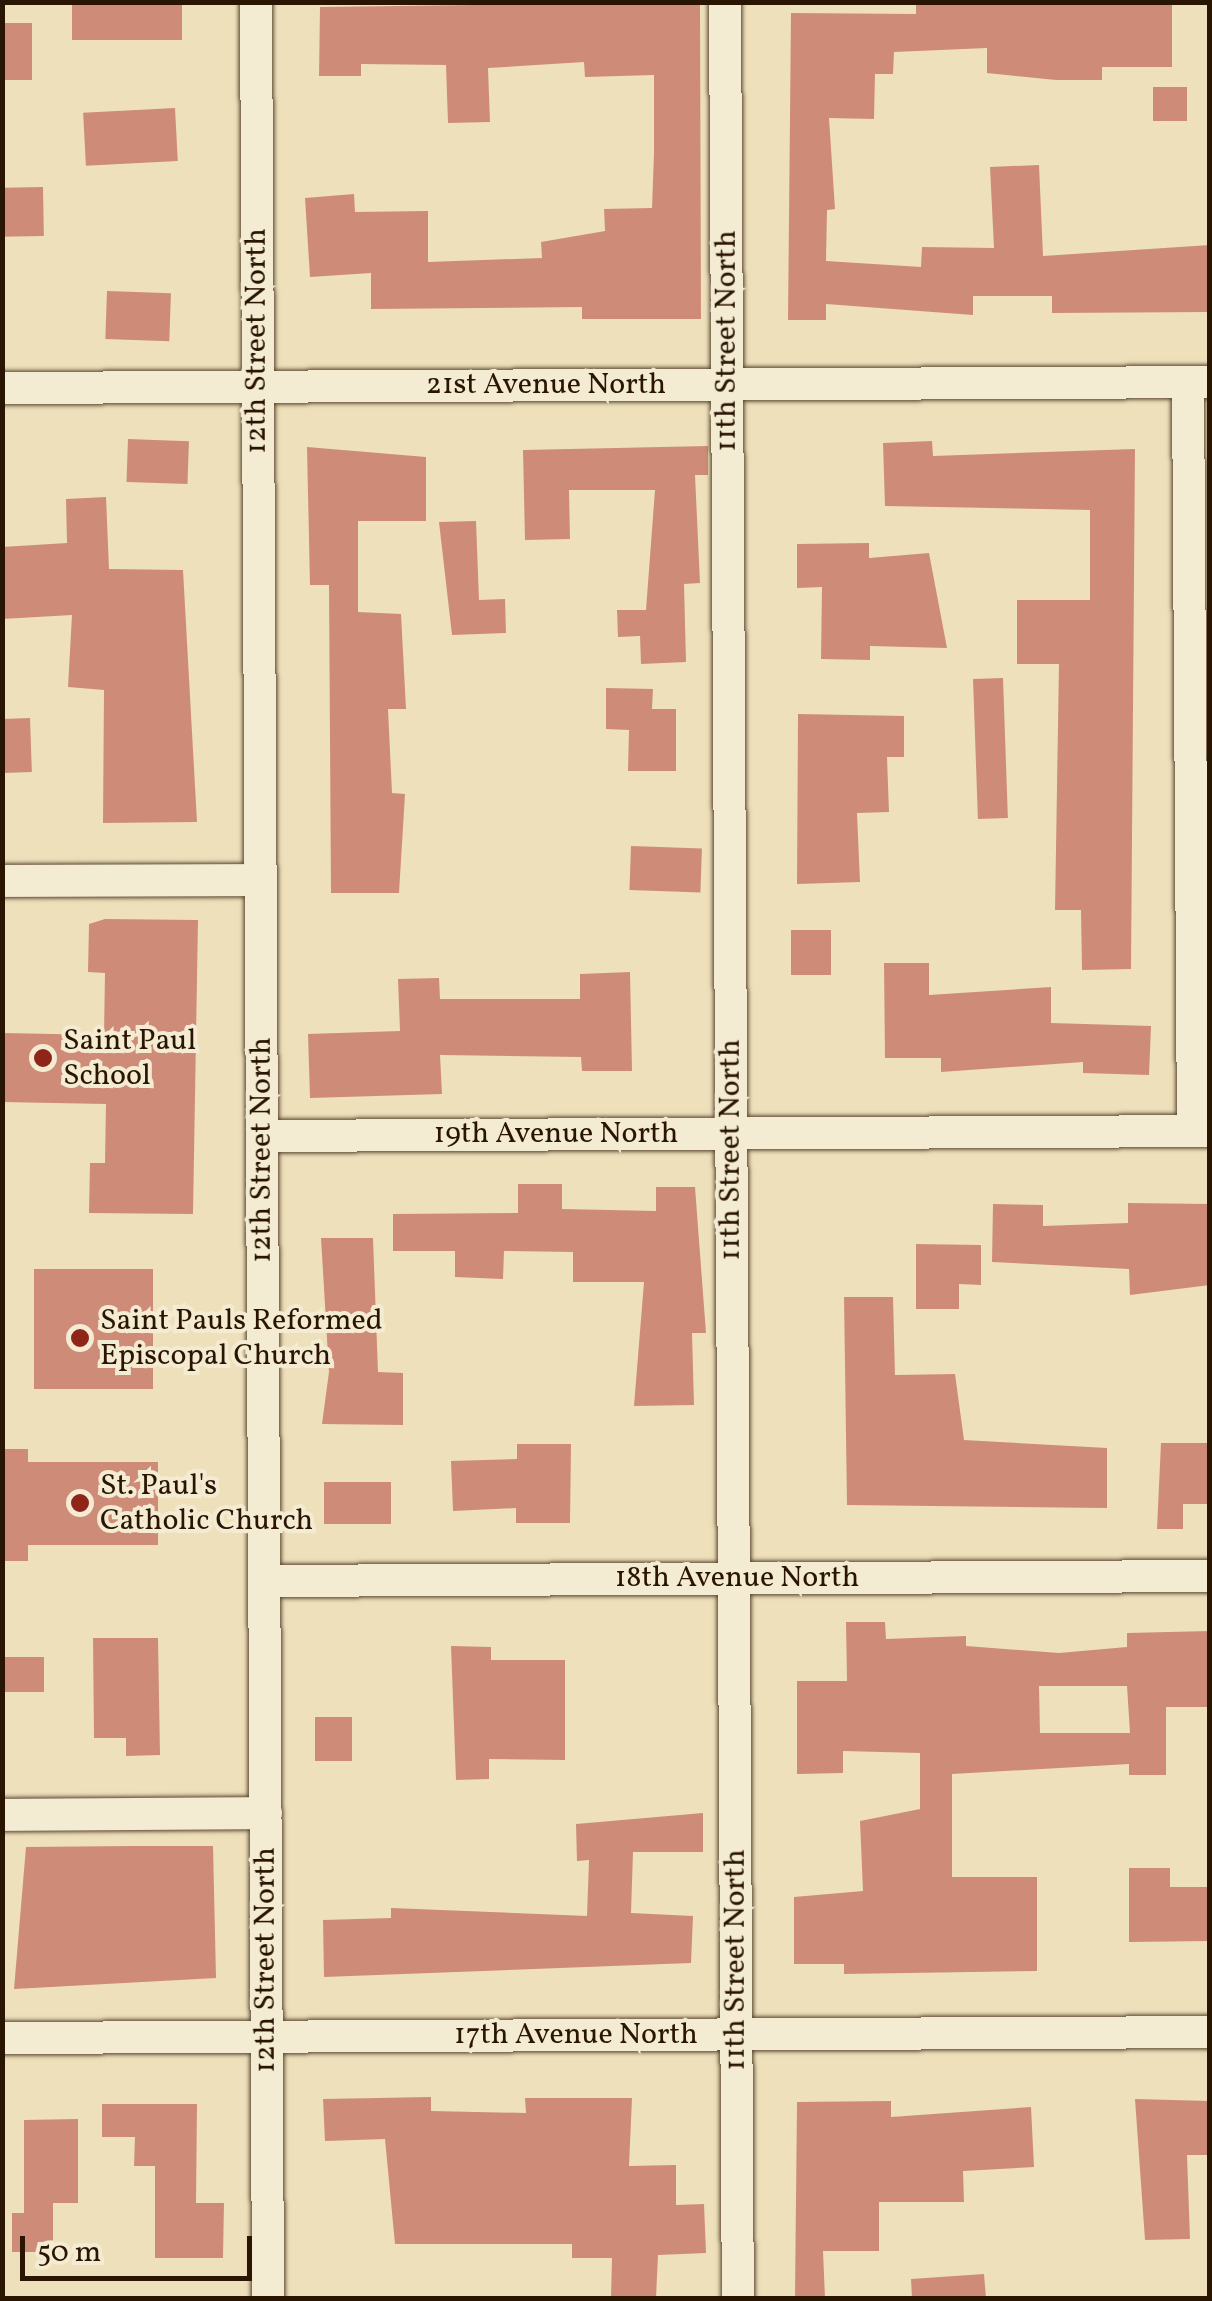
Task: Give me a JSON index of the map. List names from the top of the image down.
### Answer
{
  "streets": {
    "street": [
      "12th Street North",
      "11th Street North",
      "21st Avenue North",
      "19th Avenue North",
      "18th Avenue North",
      "17th Avenue North"
    ]
  },
  "crossings": [
    ["12th Street North", "21st Avenue North"],
    ["12th Street North", "19th Avenue North"],
    ["12th Street North", "18th Avenue North"],
    ["12th Street North", "17th Avenue North"],
    ["11th Street North", "21st Avenue North"],
    ["11th Street North", "19th Avenue North"],
    ["11th Street North", "18th Avenue North"],
    ["11th Street North", "17th Avenue North"]
  ],
  "places": ["Saint Paul School", "Saint Pauls Reformed Episcopal Church", "St. Paul's Catholic Church"],
  "scale_bar": "50 m"
}
